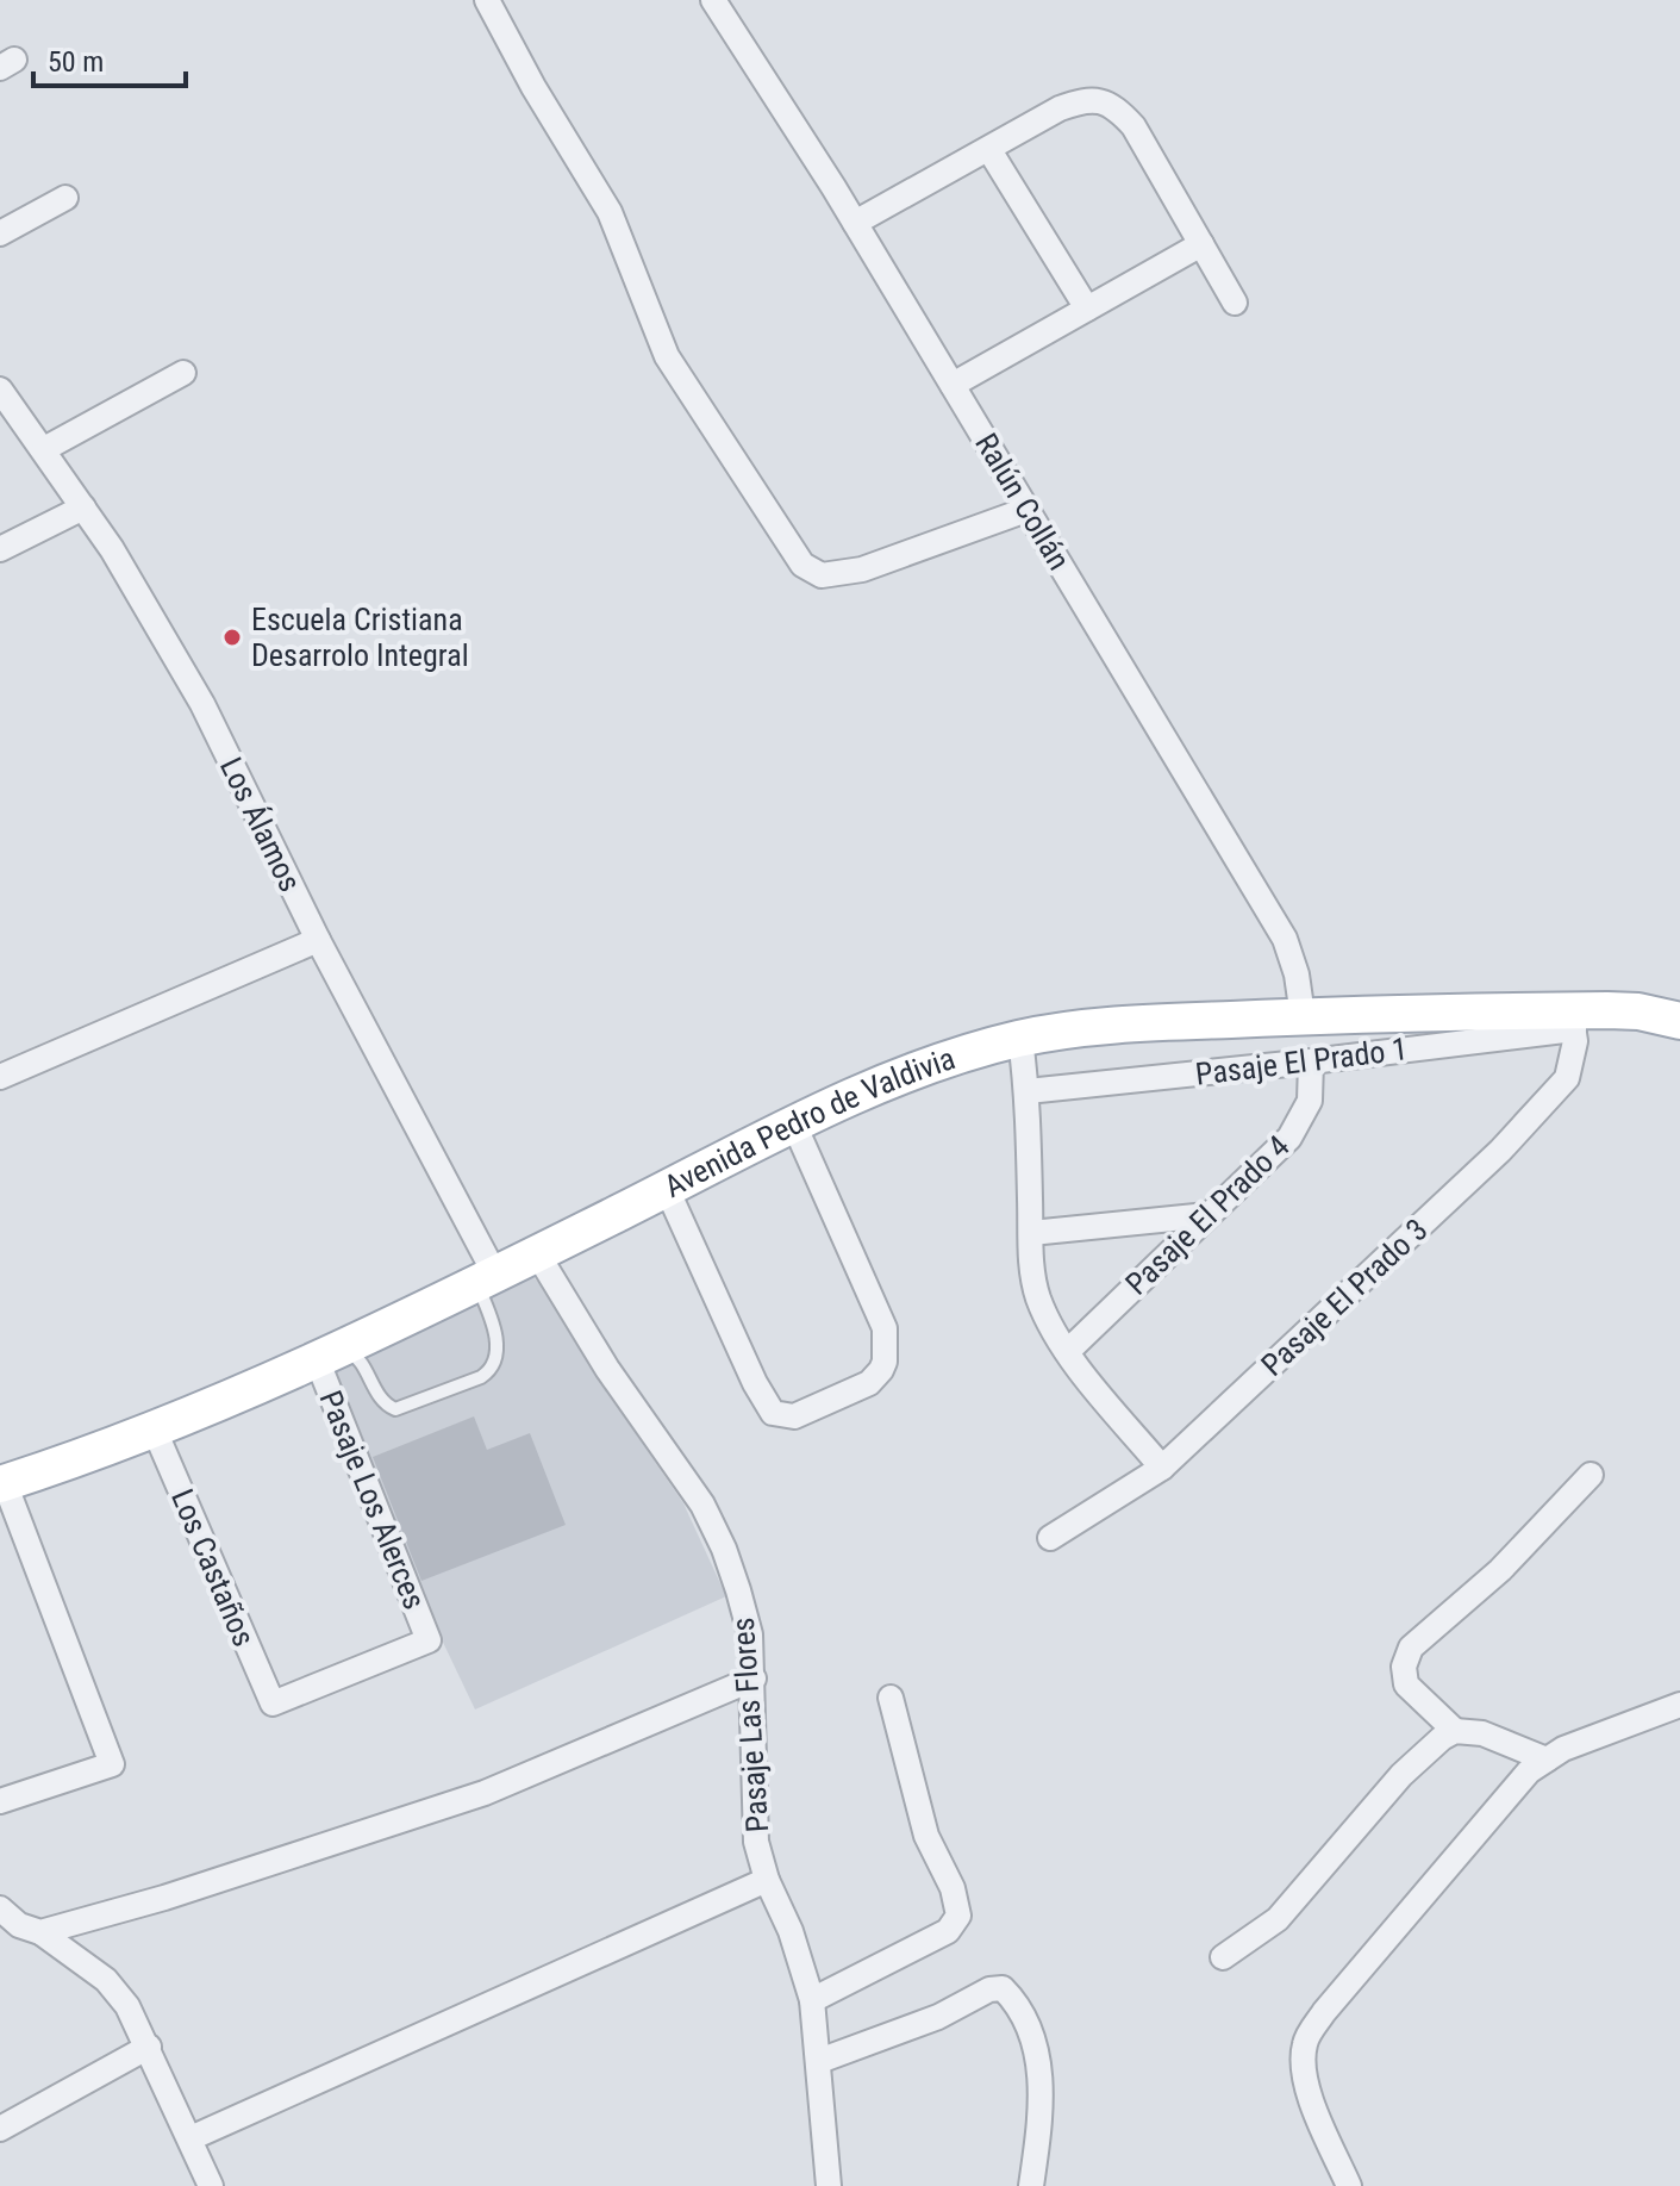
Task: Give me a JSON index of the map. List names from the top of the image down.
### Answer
{
  "streets": {
    "main road": ["Avenida Pedro de Valdivia"],
    "street": [
      "Ralún Collán",
      "Los Álamos",
      "Pasaje El Prado 1",
      "Pasaje El Prado 4",
      "Pasaje El Prado 3",
      "Pasaje Los Alerces",
      "Los Castaños",
      "Pasaje Las Flores"
    ]
  },
  "crossings": [
    ["Ralún Collán", "Avenida Pedro de Valdivia"],
    ["Los Álamos", "Avenida Pedro de Valdivia"],
    ["Pasaje El Prado 1", "Avenida Pedro de Valdivia"],
    ["Pasaje El Prado 1", "Pasaje El Prado 4"],
    ["Pasaje El Prado 1", "Pasaje El Prado 3"],
    ["Avenida Pedro de Valdivia", "Pasaje El Prado 3"],
    ["Avenida Pedro de Valdivia", "Pasaje Los Alerces"],
    ["Avenida Pedro de Valdivia", "Los Castaños"],
    ["Avenida Pedro de Valdivia", "Pasaje Las Flores"],
    ["Pasaje Los Alerces", "Los Castaños"]
  ],
  "places": ["Escuela Cristiana Desarrolo Integral"],
  "scale_bar": "50 m"
}
